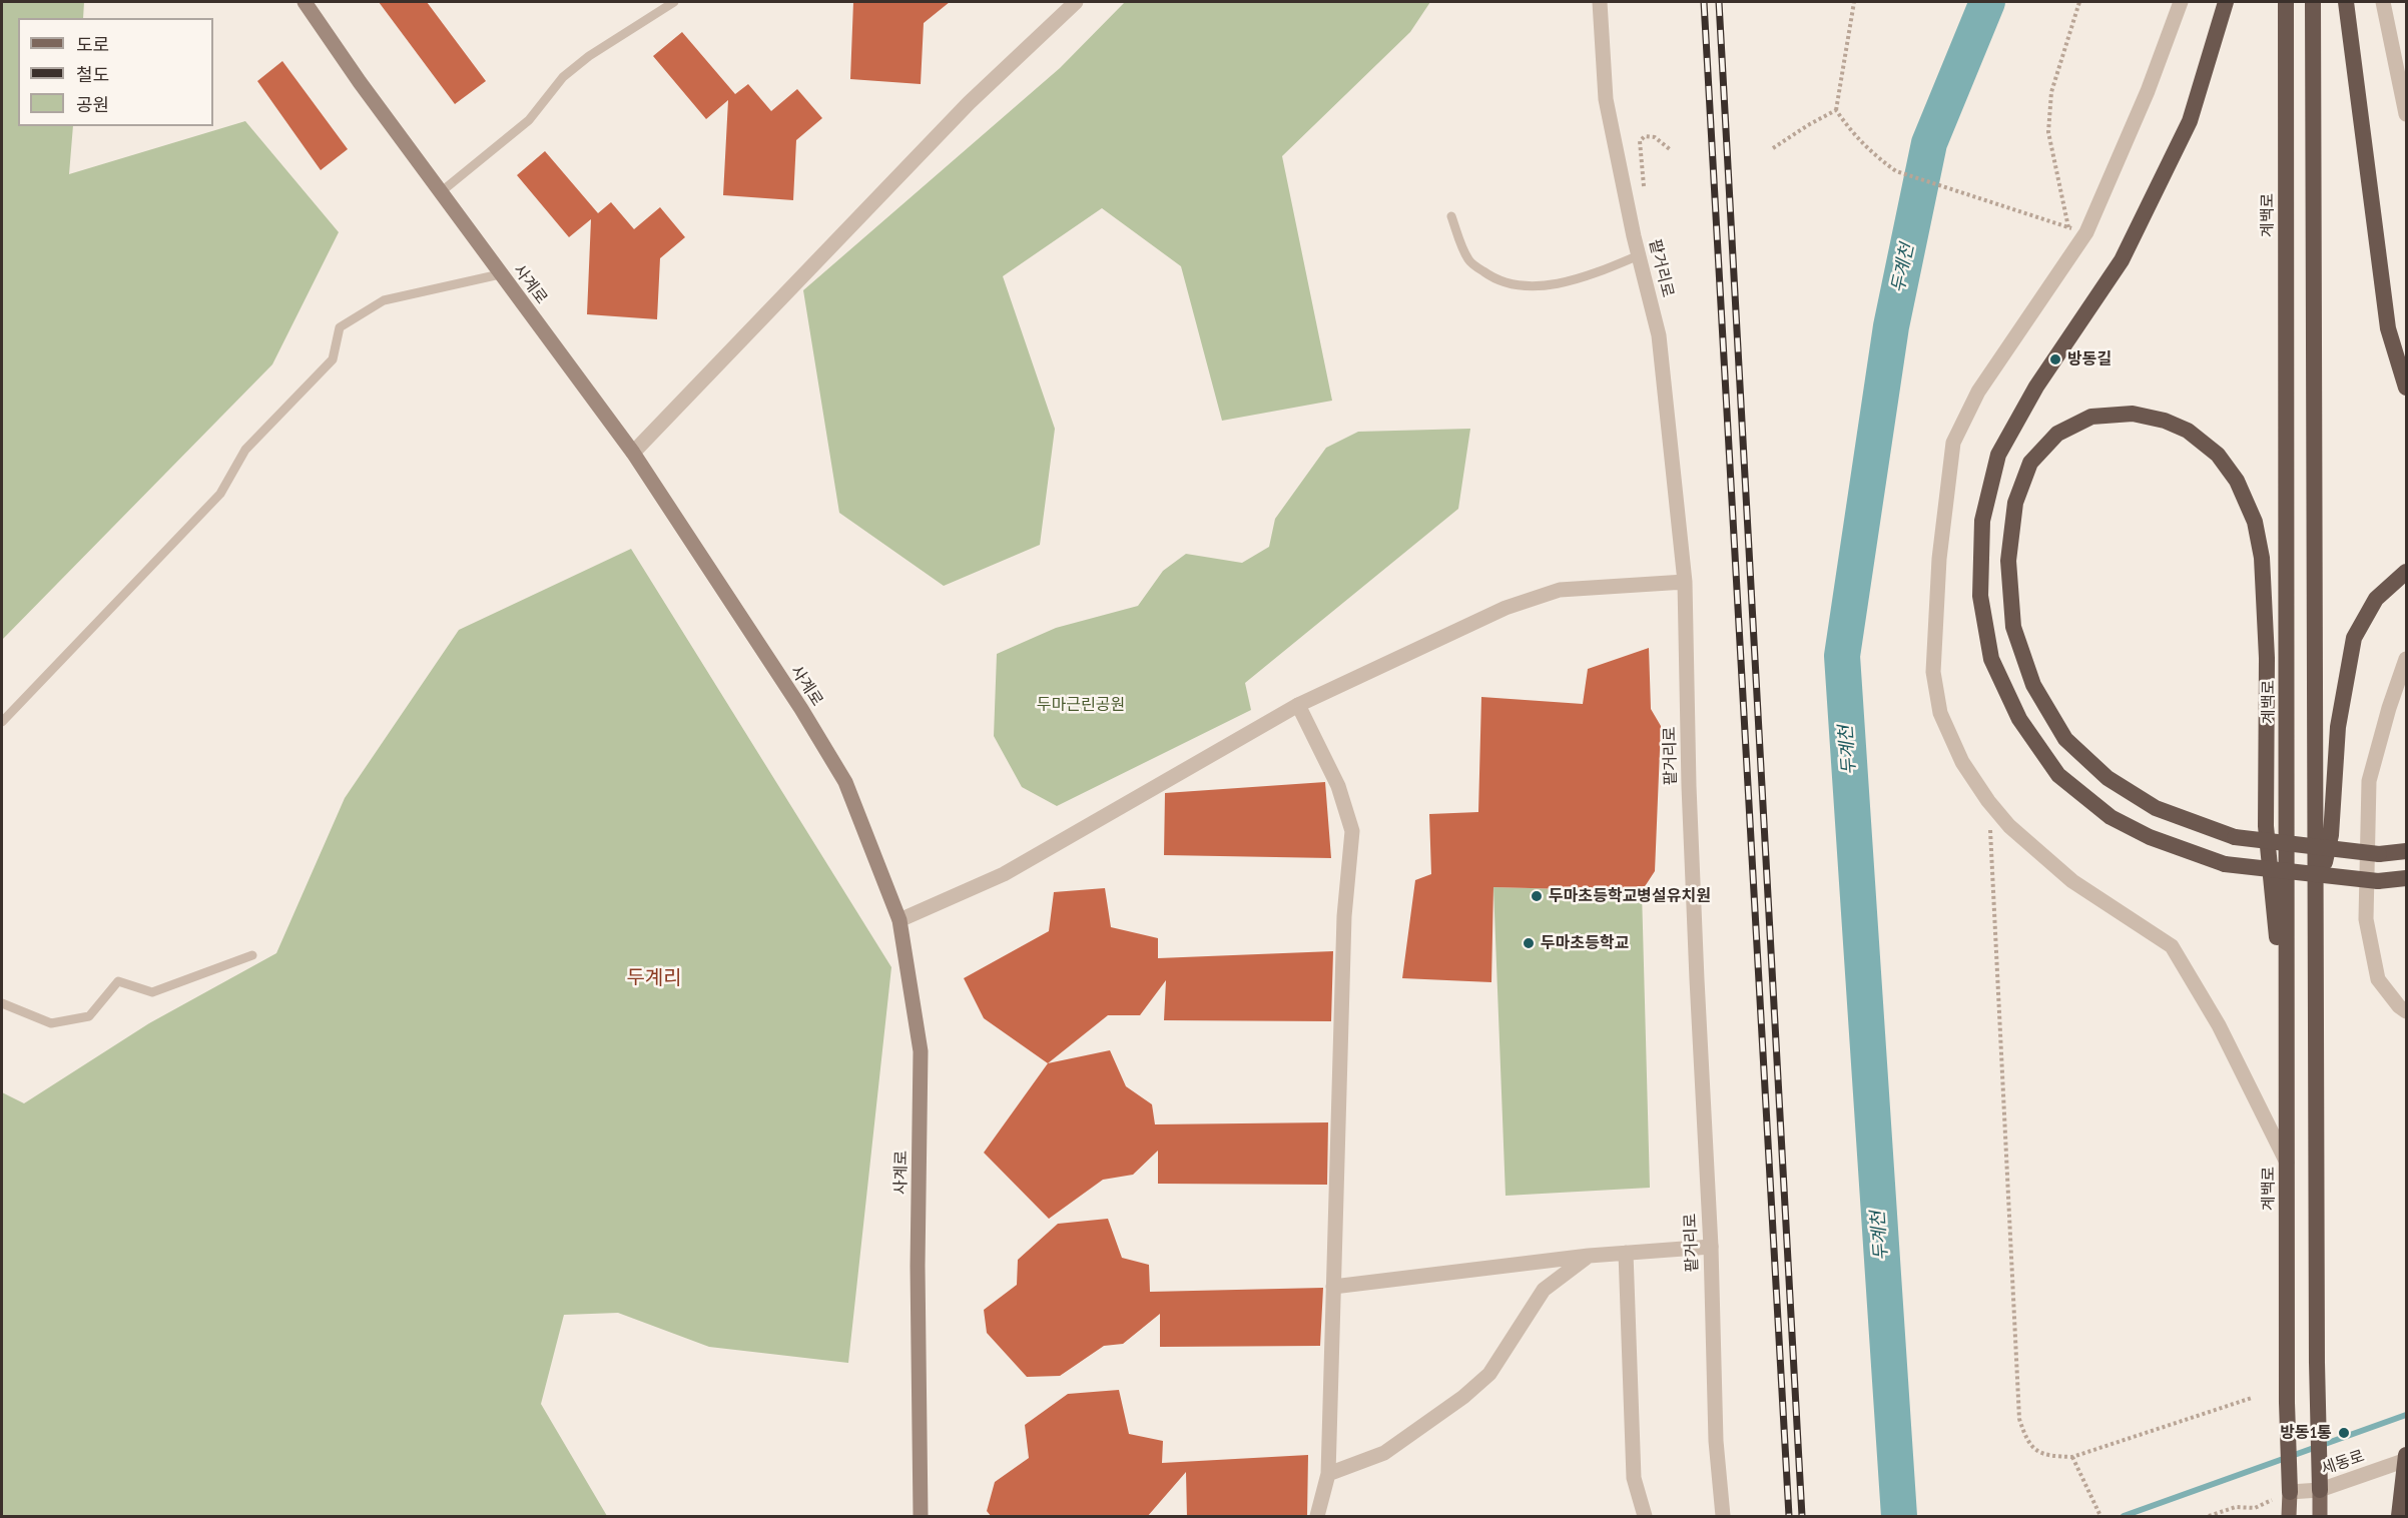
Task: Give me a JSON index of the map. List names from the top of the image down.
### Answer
{
  "streets": {
    "highway": ["계백로"],
    "main road": ["사계로"],
    "street": ["팥거리로", "세동로"]
  },
  "crossings": [
    ["계백로", "세동로"]
  ],
  "districts": ["두계리"],
  "water": ["두계천"],
  "parks": ["두마근린공원"],
  "places": [
    "방동길",
    "두마초등학교병설유치원",
    "두마초등학교",
    "방동1통"
  ],
  "legend": ["도로", "철도", "공원"]
}
